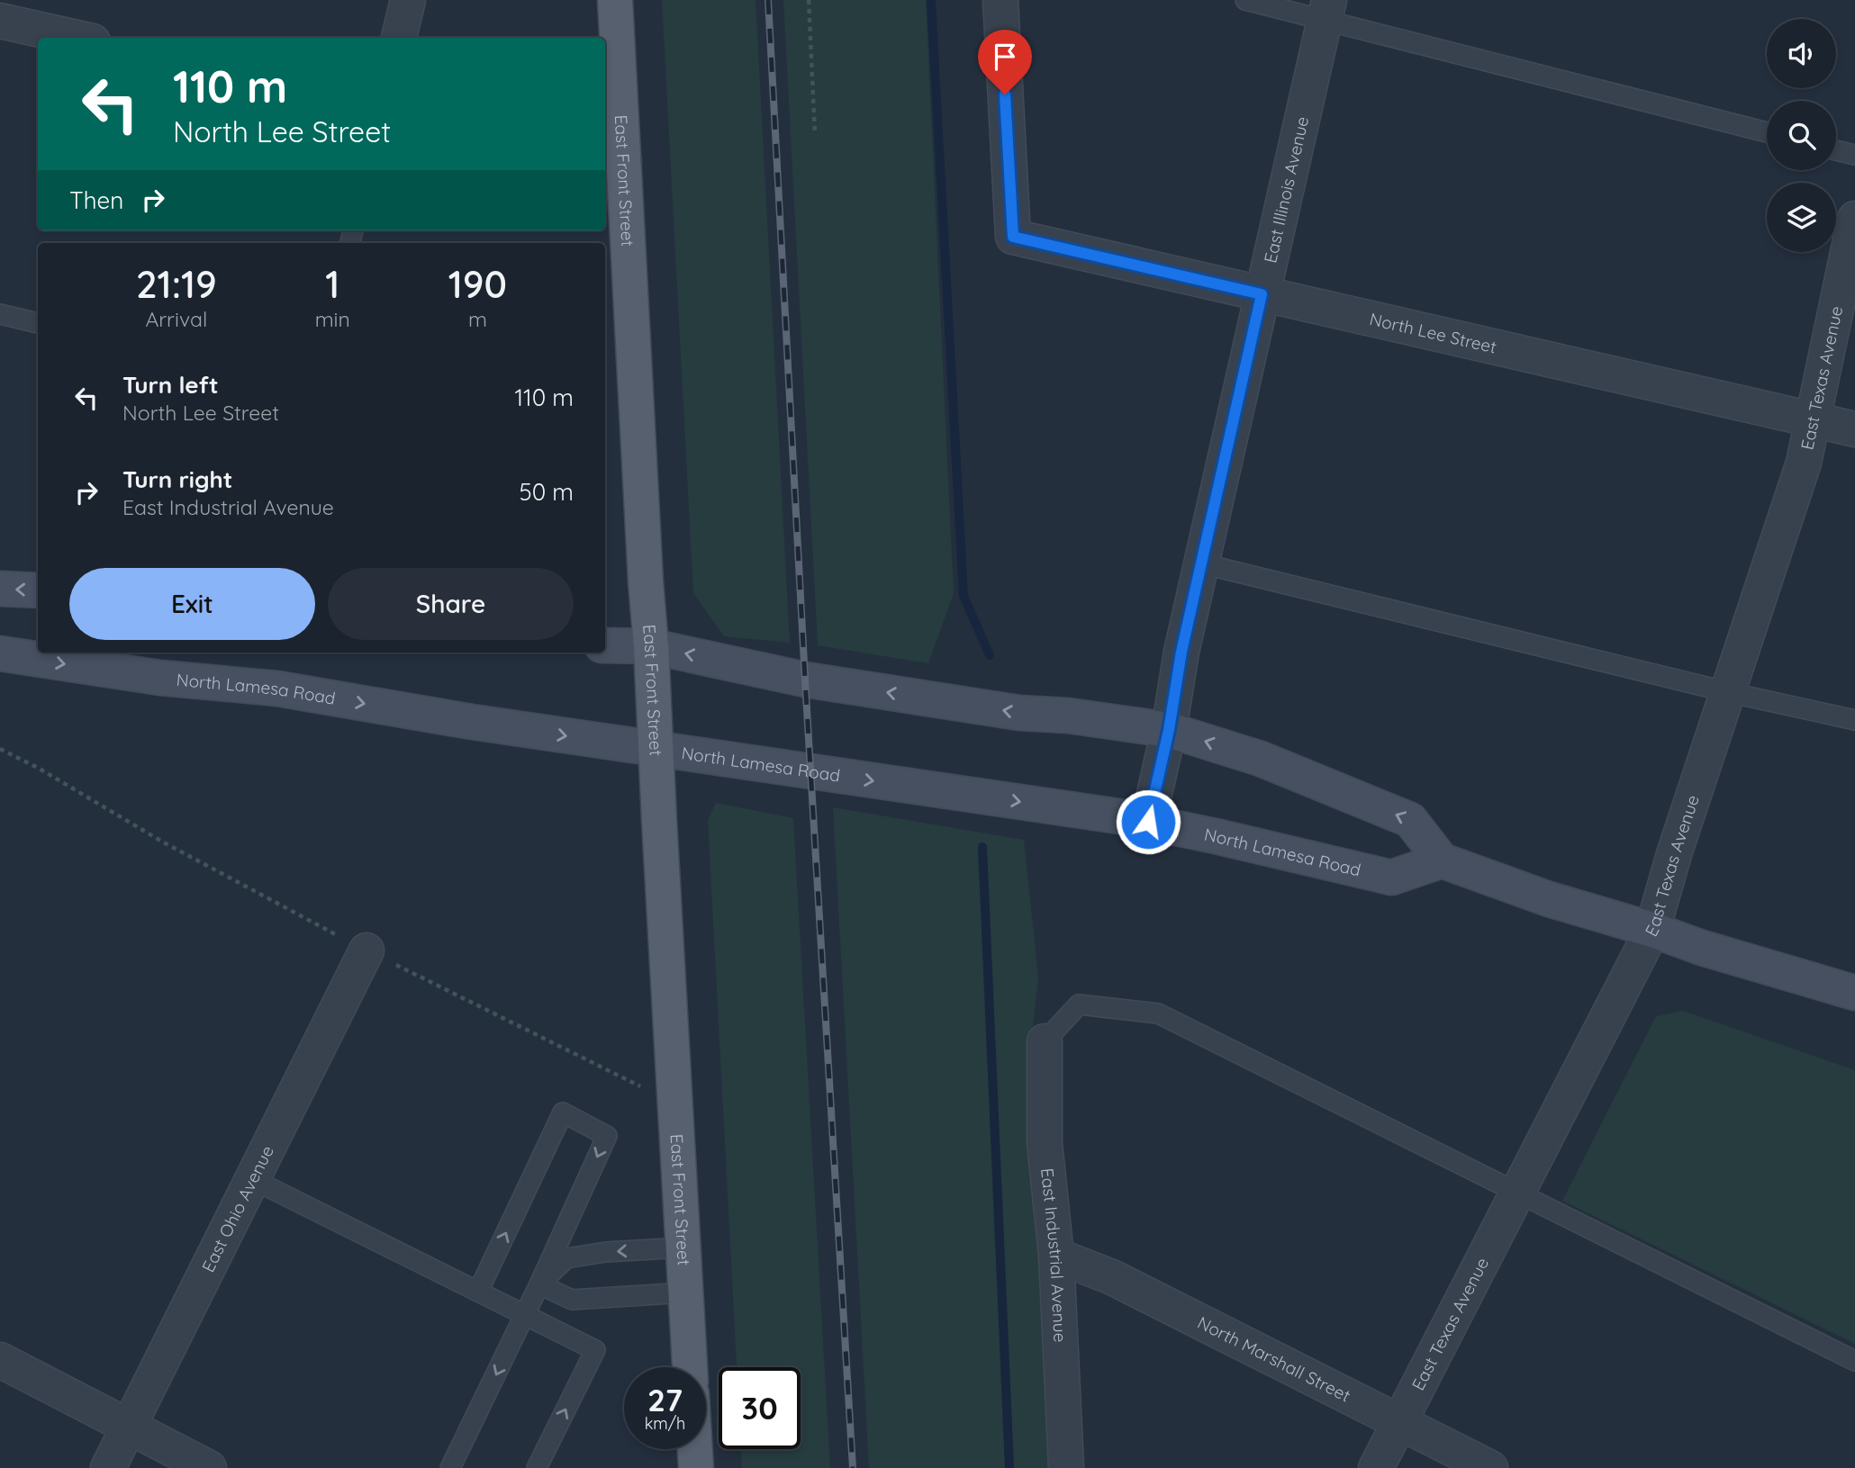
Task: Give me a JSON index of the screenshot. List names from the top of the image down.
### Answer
{
  "streets": {
    "main road": ["East Front Street", "North Lamesa Road"],
    "street": [
      "East Illinois Avenue",
      "North Lee Street",
      "East Texas Avenue",
      "East Ohio Avenue",
      "East Industrial Avenue",
      "North Marshall Street"
    ]
  },
  "crossings": [
    ["East Front Street", "North Lamesa Road"],
    ["East Illinois Avenue", "North Lee Street"],
    ["East Illinois Avenue", "North Lamesa Road"],
    ["North Lee Street", "East Texas Avenue"],
    ["East Texas Avenue", "North Marshall Street"],
    ["East Industrial Avenue", "North Marshall Street"]
  ],
  "page": {
    "turn": ["110 m", "North Lee Street"],
    "then": "Then",
    "eta": [
      "21:19",
      "Arrival",
      "1",
      "min",
      "190",
      "m"
    ],
    "list": [
      {
        "name": "Turn left",
        "note": "North Lee Street",
        "value": "110 m"
      },
      {
        "name": "Turn right",
        "note": "East Industrial Avenue",
        "value": "50 m"
      }
    ],
    "buttons": ["Exit", "Share"],
    "speed": "27 km/h",
    "limit": "30"
  }
}
